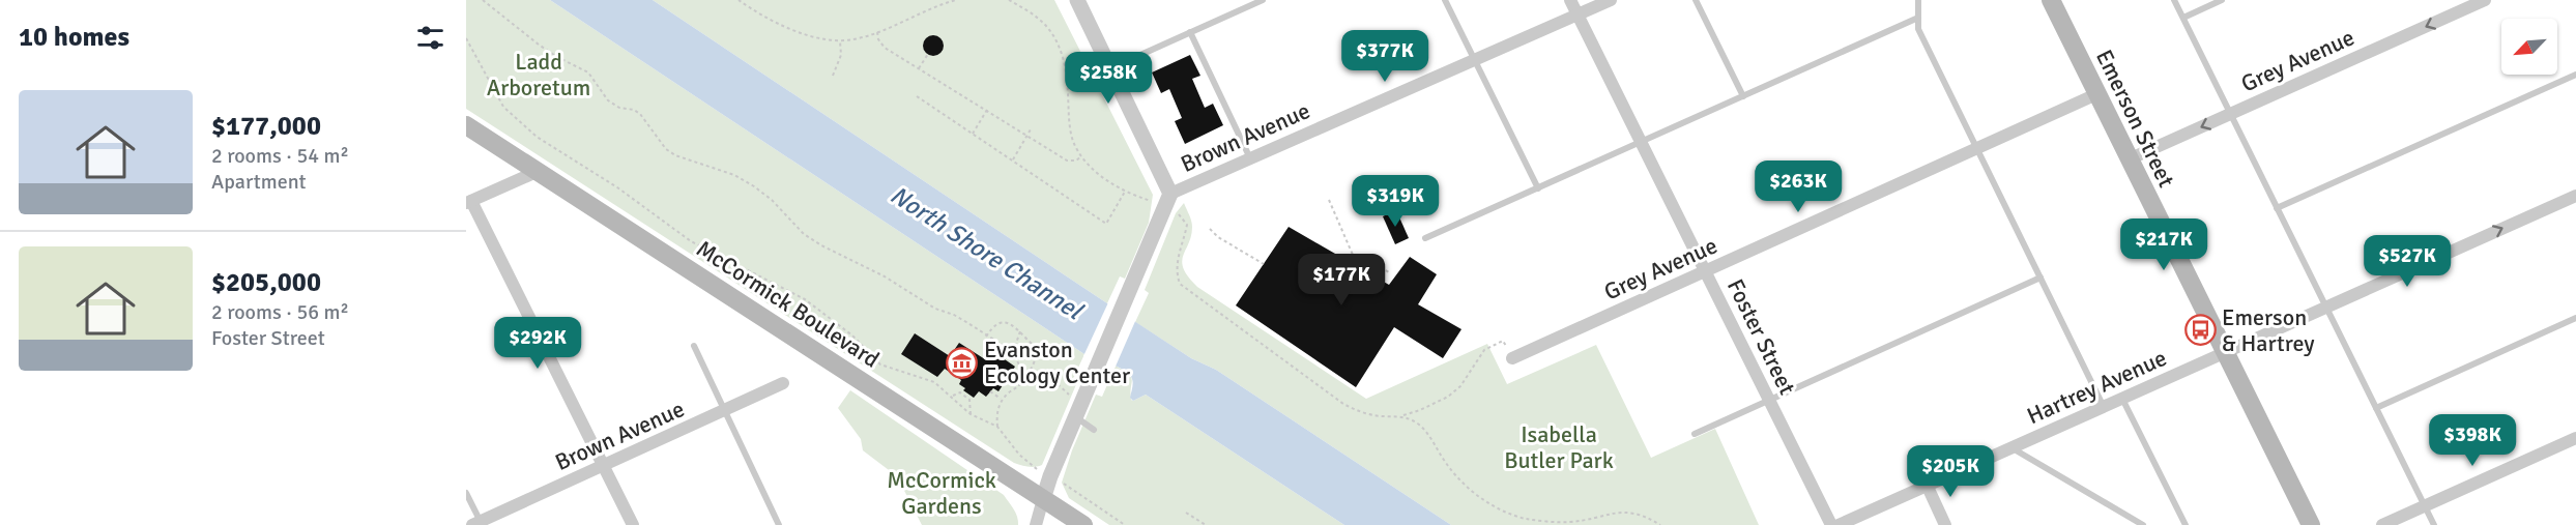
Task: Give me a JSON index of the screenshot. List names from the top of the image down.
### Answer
{
  "streets": {
    "main road": ["Emerson Street", "McCormick Boulevard"],
    "street": [
      "Grey Avenue",
      "Brown Avenue",
      "Foster Street",
      "Hartrey Avenue"
    ]
  },
  "crossings": [
    ["Grey Avenue", "Emerson Street"],
    ["Grey Avenue", "Foster Street"],
    ["Emerson Street", "Hartrey Avenue"],
    ["Brown Avenue", "Foster Street"]
  ],
  "one_way": ["Grey Avenue"],
  "water": ["North Shore Channel"],
  "parks": ["Ladd Arboretum", "Isabella Butler Park", "McCormick Gardens"],
  "places": {
    "bus stop": ["Emerson & Hartrey"],
    "museum": ["Evanston Ecology Center"]
  },
  "north": "bottom left",
  "page": {
    "heading": "10 homes",
    "price": [
      "$377K",
      "$258K",
      "$263K",
      "$319K",
      "$217K",
      "$527K",
      "$177K",
      "$292K",
      "$398K",
      "$205K"
    ],
    "list": [
      {
        "name": "$177,000",
        "note": "2 rooms · 54 m² · Apartment"
      },
      {
        "name": "$205,000",
        "note": "2 rooms · 56 m² · Foster Street"
      }
    ]
  }
}
